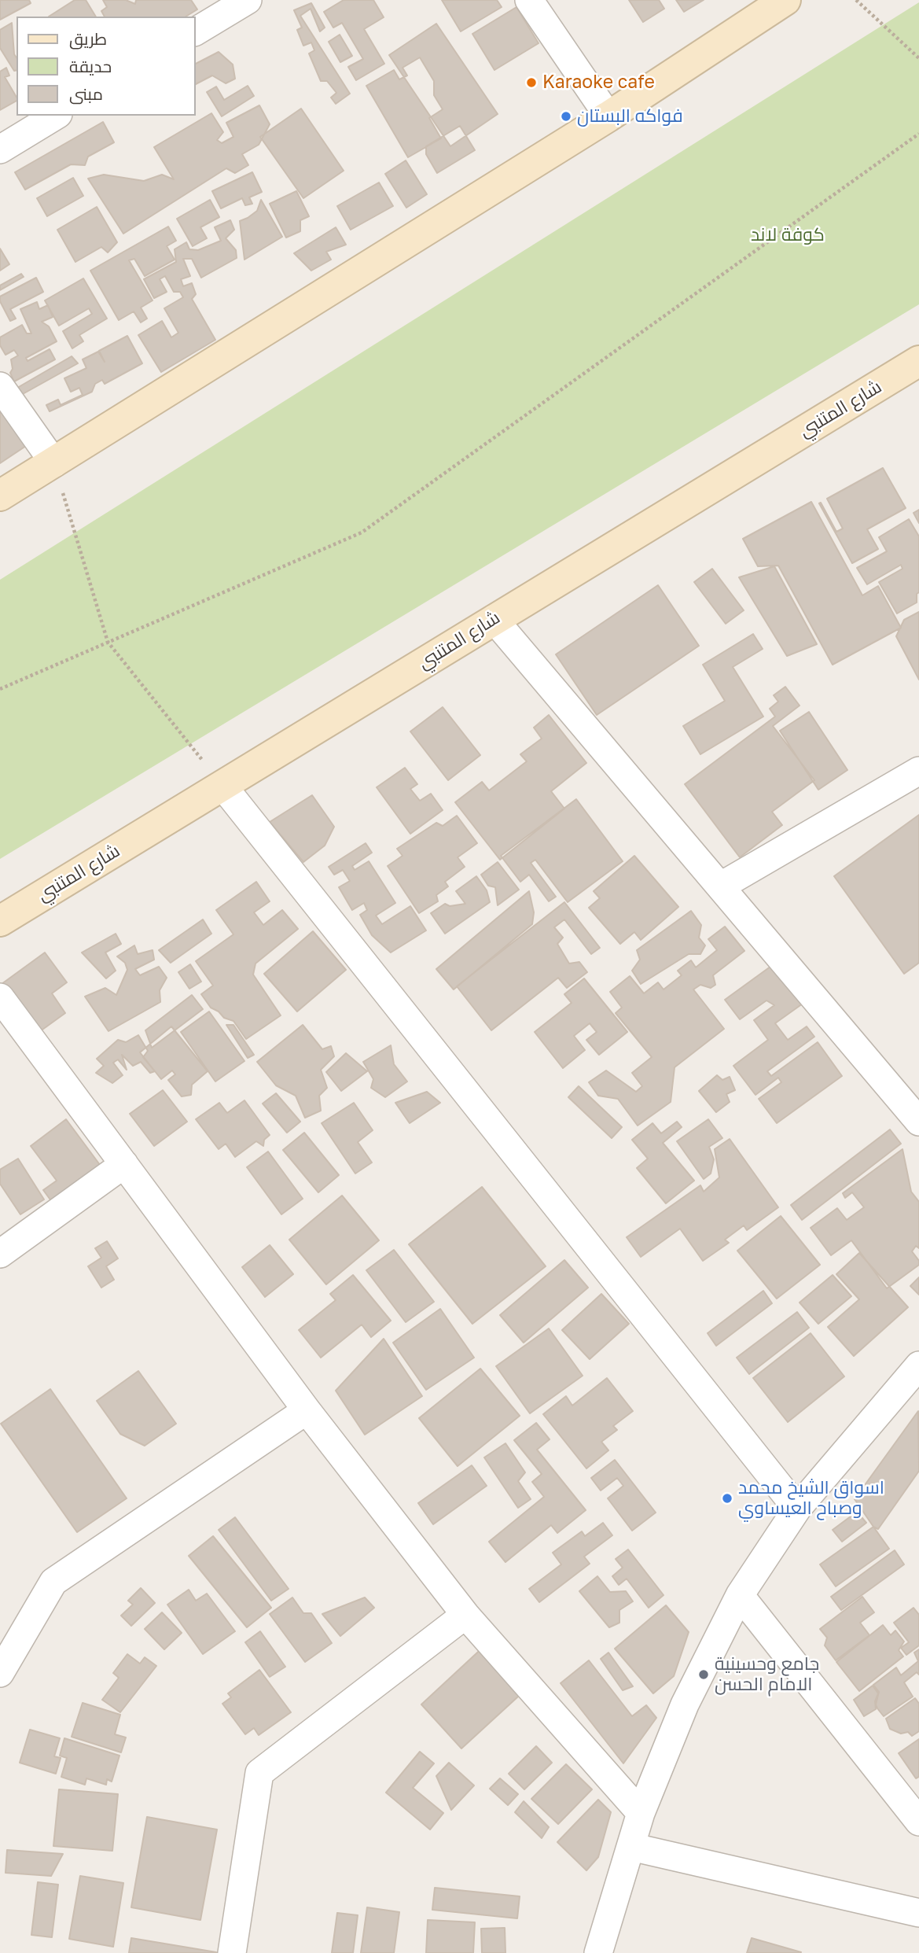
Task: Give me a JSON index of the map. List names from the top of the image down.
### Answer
{
  "streets": {
    "street": ["شارع المتنبي"]
  },
  "parks": ["كوفة لاند"],
  "places": [
    "Karaoke cafe",
    "فواكه البستان",
    "اسواق الشيخ محمد وصباح العيساوي",
    "جامع وحسينية الامام الحسن"
  ],
  "legend": ["طريق", "حديقة", "مبنى"]
}
